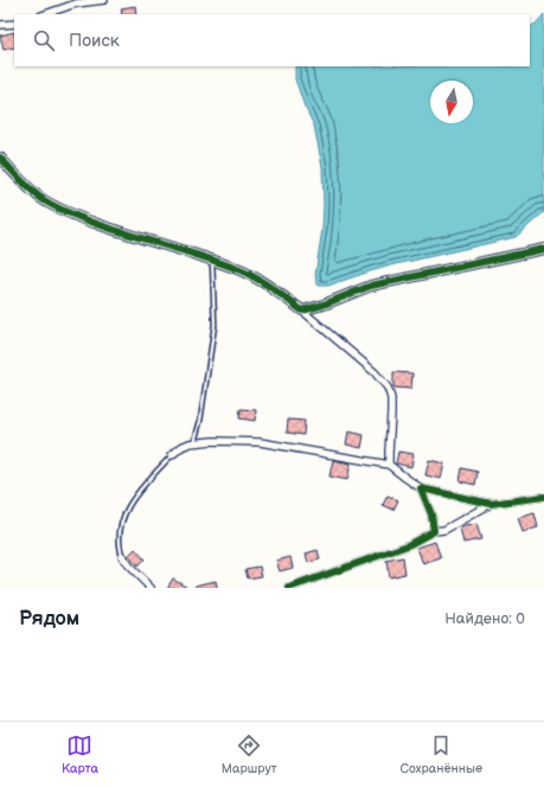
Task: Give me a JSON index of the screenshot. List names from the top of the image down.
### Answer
{
  "north": "bottom",
  "page": {
    "search": "Поиск",
    "heading": ["Рядом", "Найдено: 0"],
    "nav": ["Карта", "Маршрут", "Сохранённые"]
  }
}
